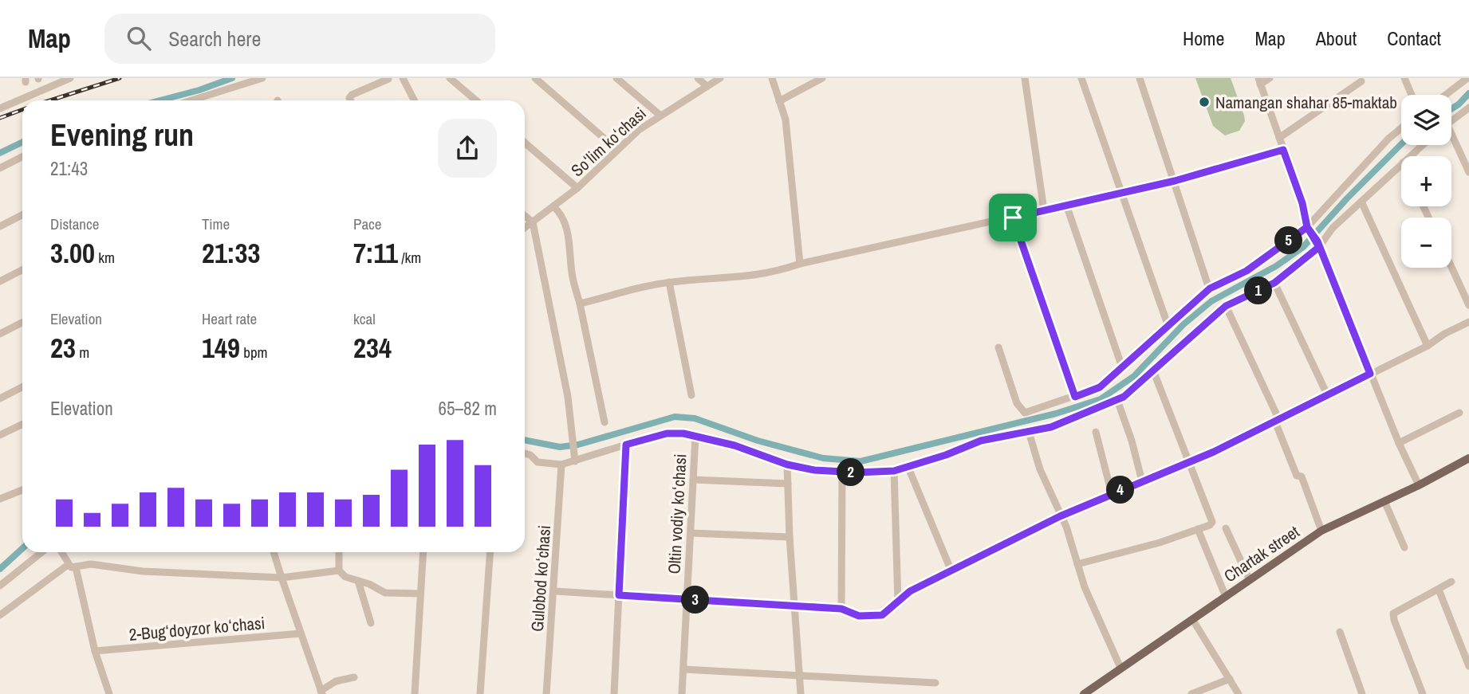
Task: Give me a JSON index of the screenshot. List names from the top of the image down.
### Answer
{
  "streets": {
    "main road": ["Chartak street"],
    "street": [
      "Soʻlim koʻchasi",
      "Oltin vodiy koʻchasi",
      "Gulobod koʻchasi",
      "2-Bugʻdoyzor koʻchasi"
    ]
  },
  "places": ["Namangan shahar 85-maktab"],
  "page": {
    "header": "Map",
    "search": "Search here",
    "nav": [
      "Home",
      "Map",
      "About",
      "Contact"
    ],
    "map_buttons": ["+", "−"],
    "heading": ["Evening run", "21:43"],
    "stats": [
      ["Distance", "3.00 km"],
      ["Time", "21:33"],
      ["Pace", "7:11 /km"],
      ["Elevation", "23 m"],
      ["Heart rate", "149 bpm"],
      ["kcal", "234"]
    ],
    "pins": [
      "5",
      "1",
      "2",
      "4",
      "3"
    ],
    "chart": ["Elevation", "65–82 m"]
  }
}
